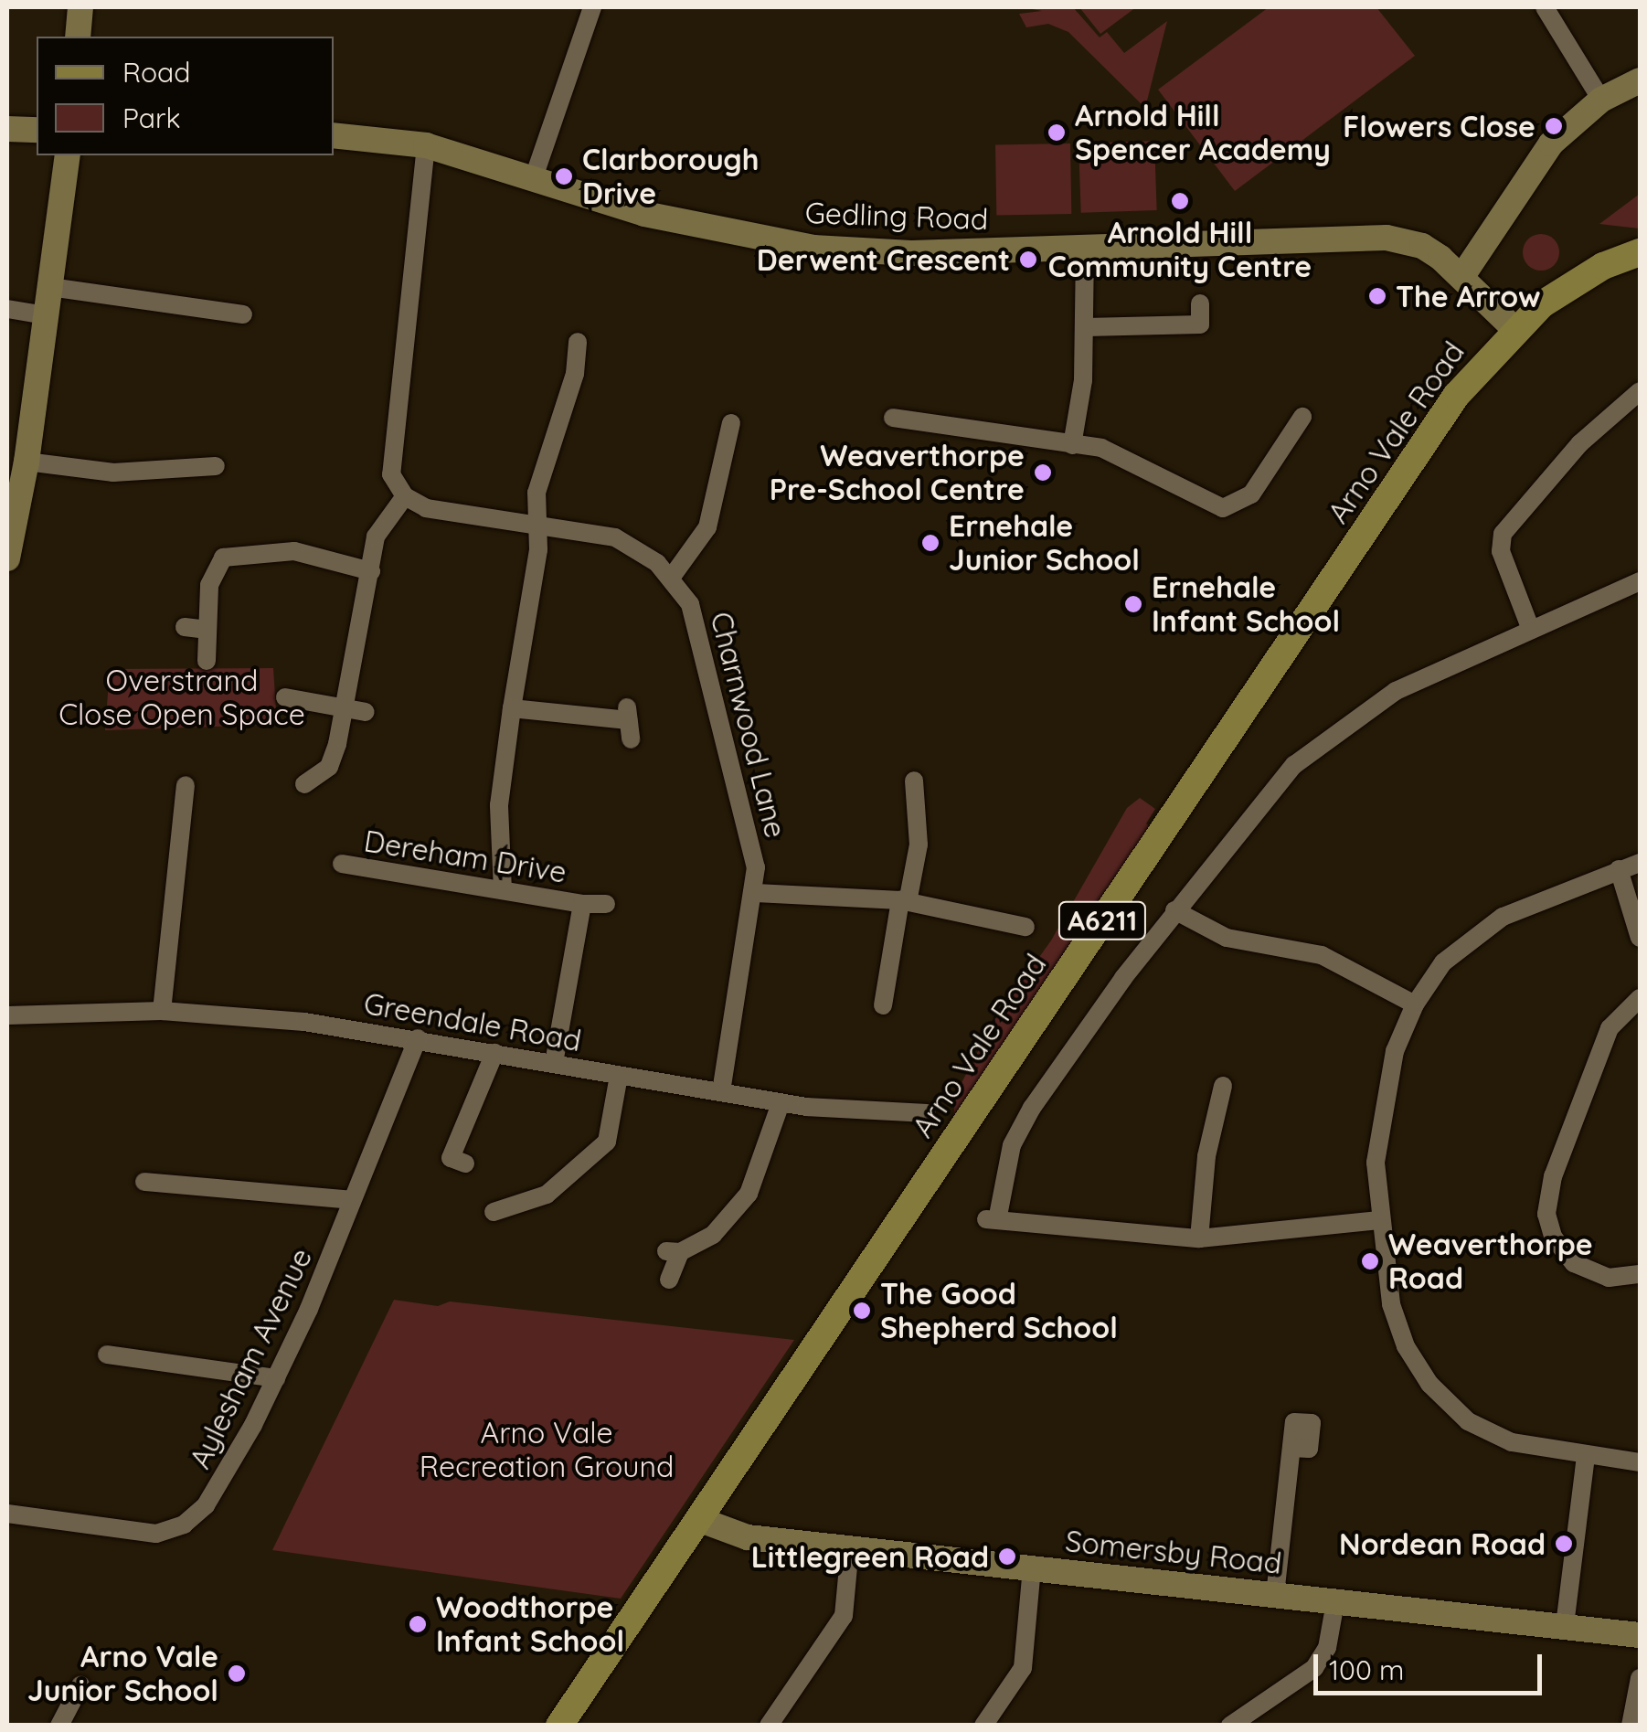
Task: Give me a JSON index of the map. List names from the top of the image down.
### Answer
{
  "streets": {
    "main road": ["Arno Vale Road", "A6211"],
    "street": [
      "Gedling Road",
      "Charnwood Lane",
      "Dereham Drive",
      "Greendale Road",
      "Aylesham Avenue",
      "Somersby Road"
    ]
  },
  "crossings": [
    ["Gedling Road", "Arno Vale Road"],
    ["Gedling Road", "A6211"],
    ["Arno Vale Road", "A6211"],
    ["Arno Vale Road", "Somersby Road"],
    ["Charnwood Lane", "Greendale Road"],
    ["Dereham Drive", "Greendale Road"],
    ["Greendale Road", "Aylesham Avenue"]
  ],
  "parks": ["Overstrand Close Open Space", "Arno Vale Recreation Ground"],
  "places": [
    "Flowers Close",
    "Arnold Hill Spencer Academy",
    "Clarborough Drive",
    "Arnold Hill Community Centre",
    "Derwent Crescent",
    "The Arrow",
    "Weaverthorpe Pre-School Centre",
    "Ernehale Junior School",
    "Ernehale Infant School",
    "Weaverthorpe Road",
    "The Good Shepherd School",
    "Nordean Road",
    "Littlegreen Road",
    "Woodthorpe Infant School",
    "Arno Vale Junior School"
  ],
  "legend": ["Road", "Park"],
  "scale_bar": "100 m"
}
